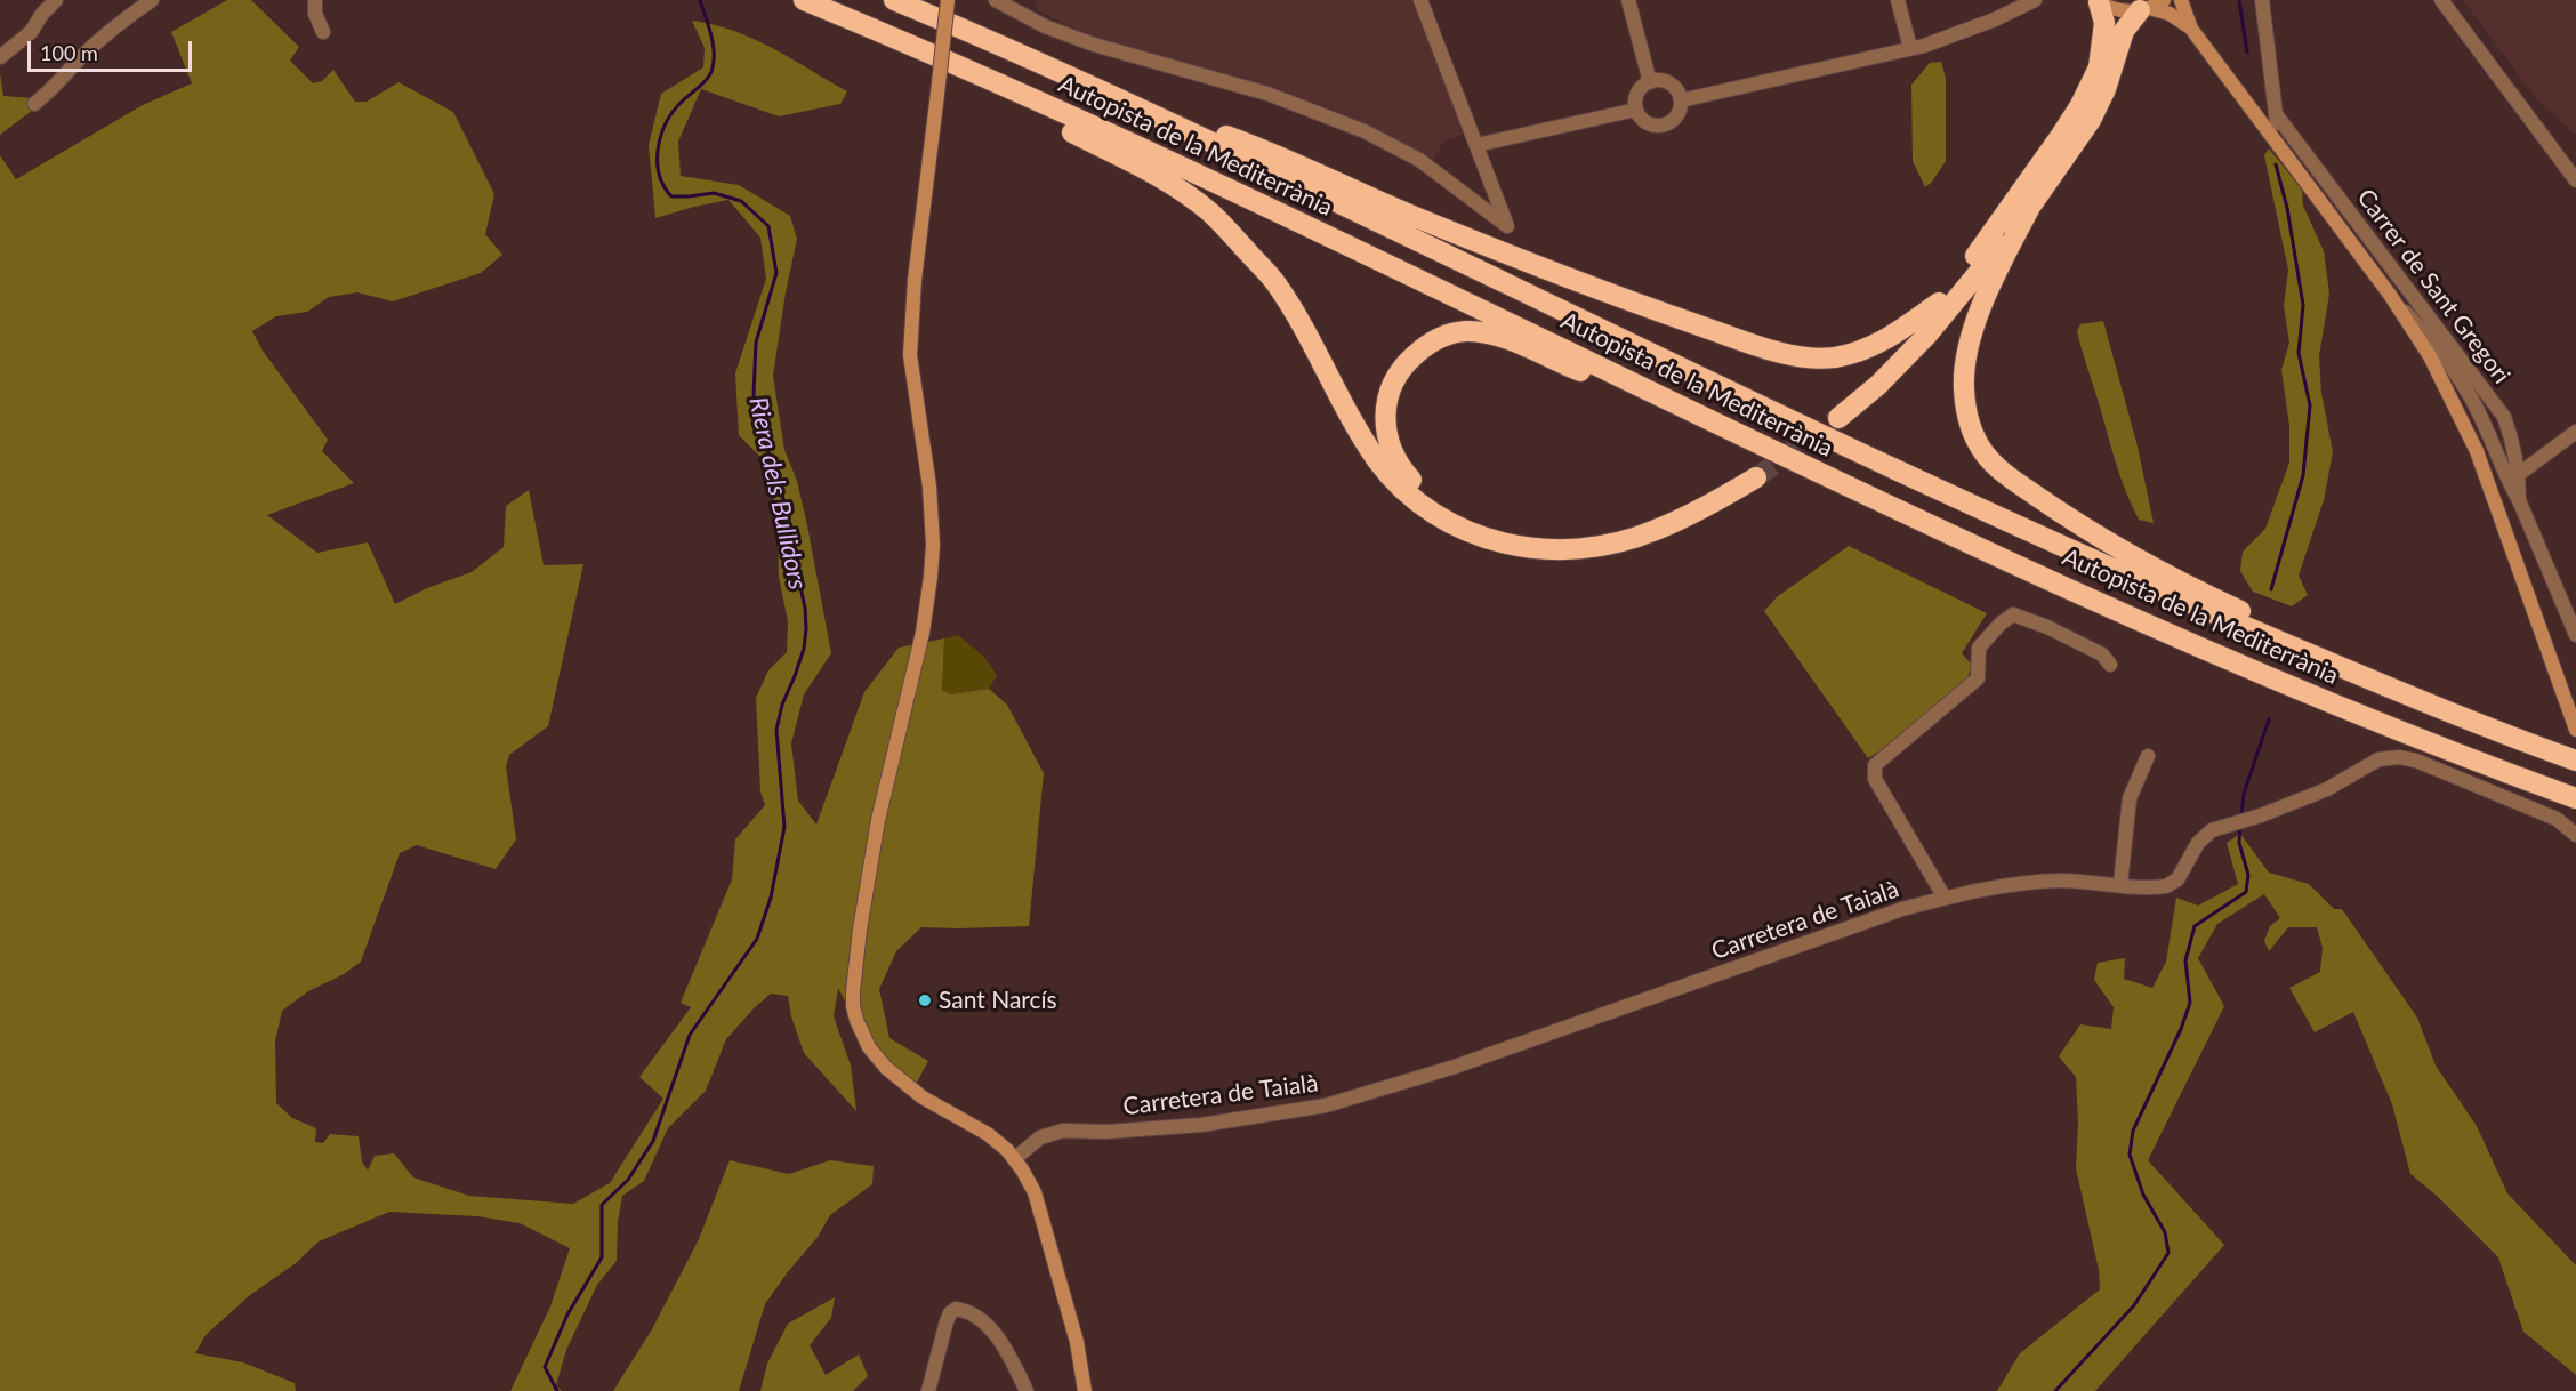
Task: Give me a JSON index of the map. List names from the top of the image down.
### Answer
{
  "streets": {
    "highway": ["Autopista de la Mediterrània"],
    "street": ["Carrer de Sant Gregori", "Carretera de Taialà"]
  },
  "water": ["Riera dels Bullidors"],
  "places": ["Sant Narcís"],
  "scale_bar": "100 m"
}
